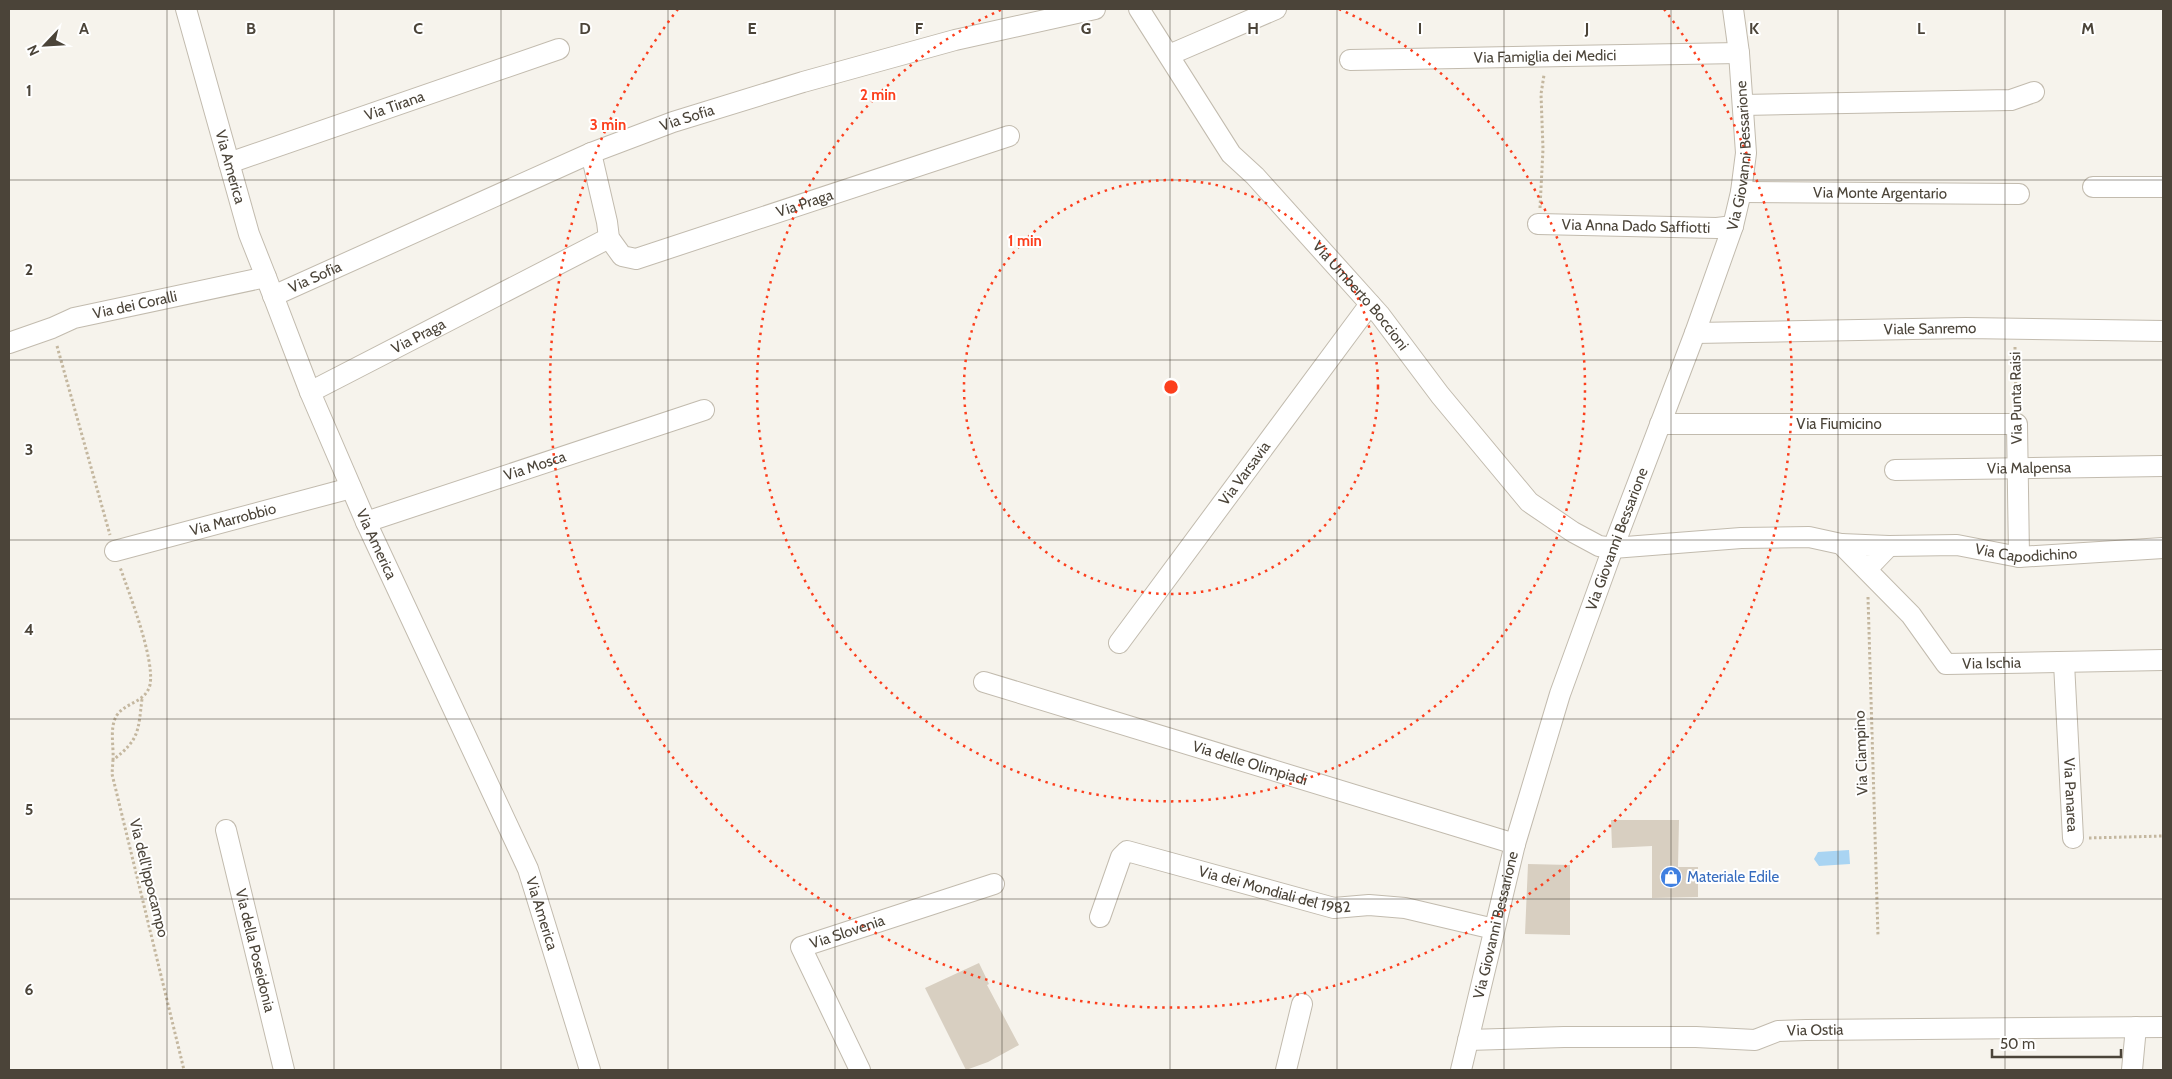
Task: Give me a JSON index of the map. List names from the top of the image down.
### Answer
{
  "streets": {
    "street": [
      "Via Famiglia dei Medici",
      "Via Tirana",
      "Via Sofia",
      "Via Giovanni Bessarione",
      "Via America",
      "Via Monte Argentario",
      "Via Praga",
      "Via Anna Dado Saffiotti",
      "Via Umberto Boccioni",
      "Via dei Coralli",
      "Viale Sanremo",
      "Via Punta Raisi",
      "Via Fiumicino",
      "Via Mosca",
      "Via Malpensa",
      "Via Varsavia",
      "Via Marrobbio",
      "Via Capodichino",
      "Via Ischia",
      "Via delle Olimpiadi",
      "Via Panarea",
      "Via dei Mondiali del 1982",
      "Via Slovenia",
      "Via della Poseidonia",
      "Via Ostia"
    ],
    "path": ["Via Ciampino", "Via dell'Ippocampo"]
  },
  "crossings": [
    ["Via Famiglia dei Medici", "Via Giovanni Bessarione"],
    ["Via Tirana", "Via America"],
    ["Via Sofia", "Via America"],
    ["Via Giovanni Bessarione", "Via Monte Argentario"],
    ["Via Giovanni Bessarione", "Via Anna Dado Saffiotti"],
    ["Via Giovanni Bessarione", "Via Umberto Boccioni"],
    ["Via Giovanni Bessarione", "Viale Sanremo"],
    ["Via Giovanni Bessarione", "Via Fiumicino"],
    ["Via Giovanni Bessarione", "Via delle Olimpiadi"],
    ["Via Giovanni Bessarione", "Via dei Mondiali del 1982"],
    ["Via Giovanni Bessarione", "Via Ostia"],
    ["Via America", "Via Praga"],
    ["Via America", "Via dei Coralli"],
    ["Via America", "Via Mosca"],
    ["Via America", "Via Marrobbio"],
    ["Via Umberto Boccioni", "Via Varsavia"],
    ["Viale Sanremo", "Via Punta Raisi"],
    ["Via Punta Raisi", "Via Fiumicino"],
    ["Via Punta Raisi", "Via Malpensa"],
    ["Via Punta Raisi", "Via Capodichino"],
    ["Via Ischia", "Via Ciampino"],
    ["Via Ischia", "Via Panarea"]
  ],
  "places": {
    "shop": ["Materiale Edile"]
  },
  "scale_bar": "50 m",
  "north": "bottom left",
  "grid": {
    "columns": [
      "A",
      "B",
      "C",
      "D",
      "E",
      "F",
      "G",
      "H",
      "I",
      "J",
      "K",
      "L",
      "M"
    ],
    "rows": [
      "1",
      "2",
      "3",
      "4",
      "5",
      "6"
    ]
  },
  "rings": ["2 min", "3 min", "1 min"]
}
